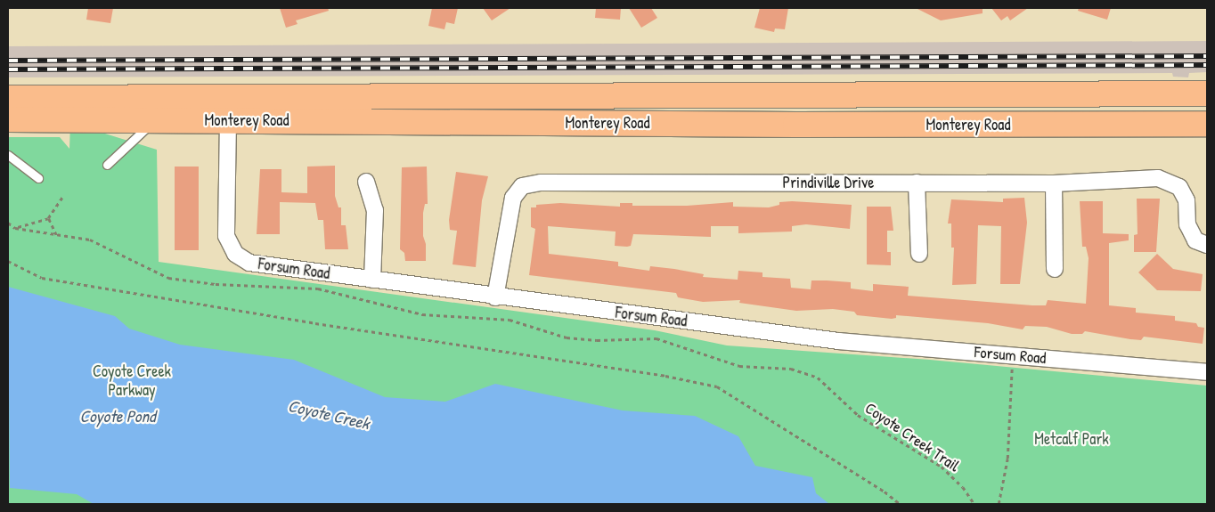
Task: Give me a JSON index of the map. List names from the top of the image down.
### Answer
{
  "streets": {
    "main road": ["Monterey Road"],
    "street": ["Prindiville Drive", "Forsum Road"],
    "path": ["Coyote Creek Trail"]
  },
  "crossings": [
    ["Monterey Road", "Forsum Road"],
    ["Prindiville Drive", "Forsum Road"]
  ],
  "water": ["Coyote Creek", "Coyote Pond"],
  "parks": ["Coyote Creek Parkway", "Metcalf Park"]
}
